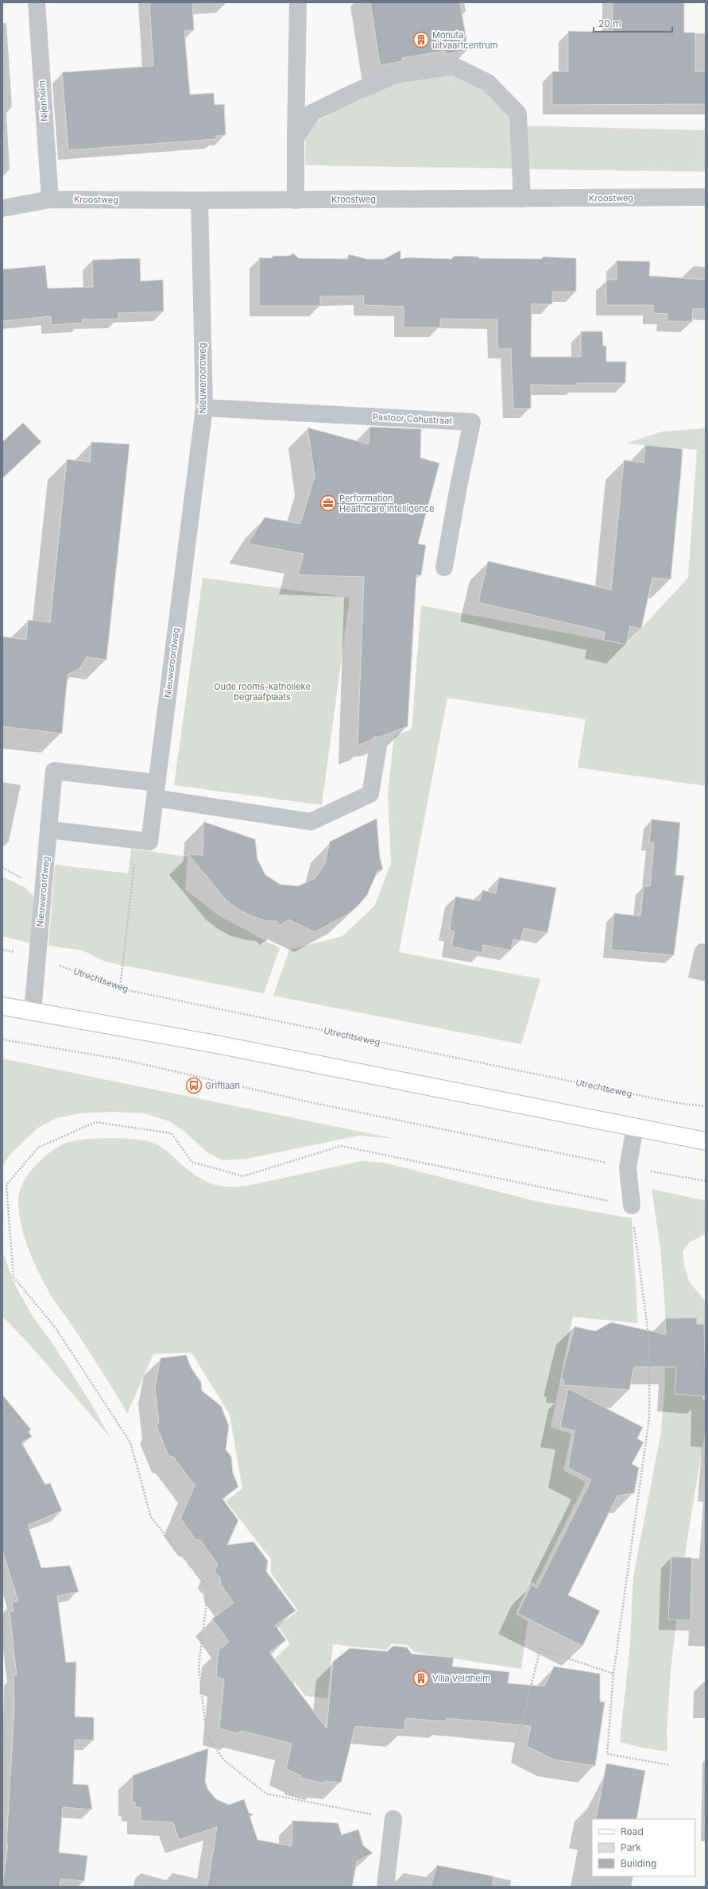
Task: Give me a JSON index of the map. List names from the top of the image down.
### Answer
{
  "streets": {
    "street": [
      "Nijenheim",
      "Kroostweg",
      "Nieuweroordweg",
      "Pastoor Cohustraat"
    ],
    "path": ["Utrechtseweg"]
  },
  "crossings": [
    ["Nijenheim", "Kroostweg"],
    ["Kroostweg", "Nieuweroordweg"],
    ["Nieuweroordweg", "Pastoor Cohustraat"],
    ["Nieuweroordweg", "Utrechtseweg"]
  ],
  "parks": ["Oude rooms-katholieke begraafplaats"],
  "places": {
    "building": ["Monuta uitvaartcentrum", "Villa Veldheim"],
    "office": ["Performation Healthcare Intelligence"],
    "bus stop": ["Griftlaan"]
  },
  "legend": ["Road", "Park", "Building"],
  "scale_bar": "20 m"
}
